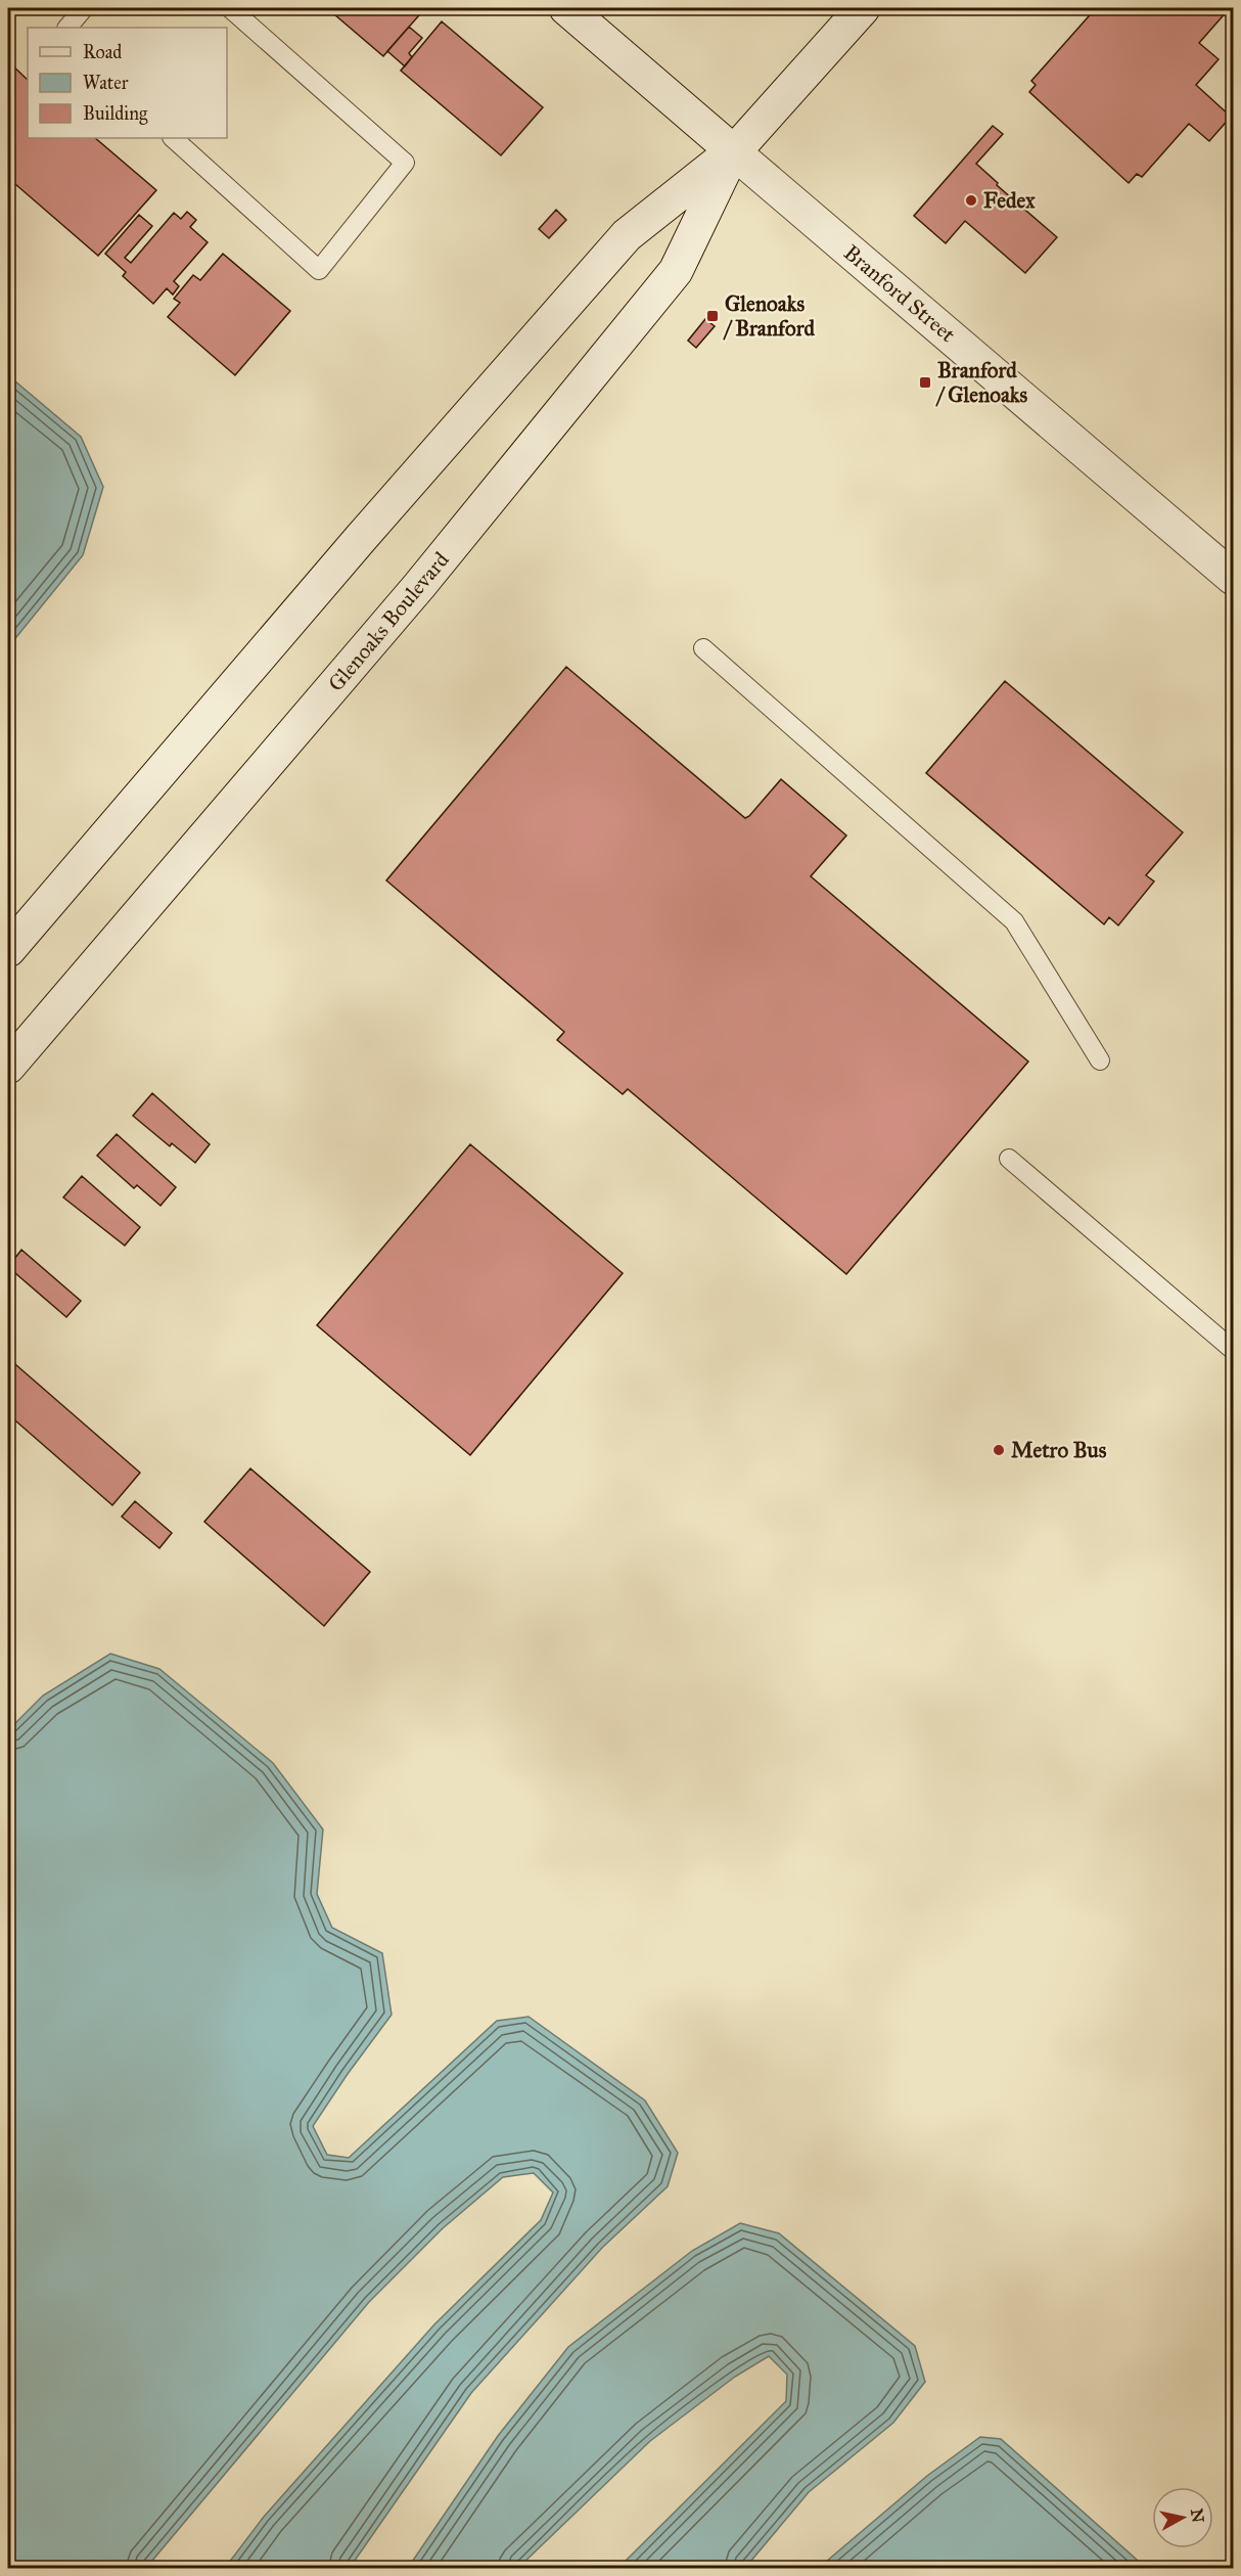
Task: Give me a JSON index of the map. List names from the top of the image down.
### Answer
{
  "streets": {
    "main road": ["Branford Street", "Glenoaks Boulevard"]
  },
  "crossings": [
    ["Branford Street", "Glenoaks Boulevard"]
  ],
  "places": {
    "other": ["Fedex", "Metro Bus"],
    "transit": ["Glenoaks / Branford", "Branford / Glenoaks"]
  },
  "legend": ["Road", "Water", "Building"],
  "north": "right"
}
